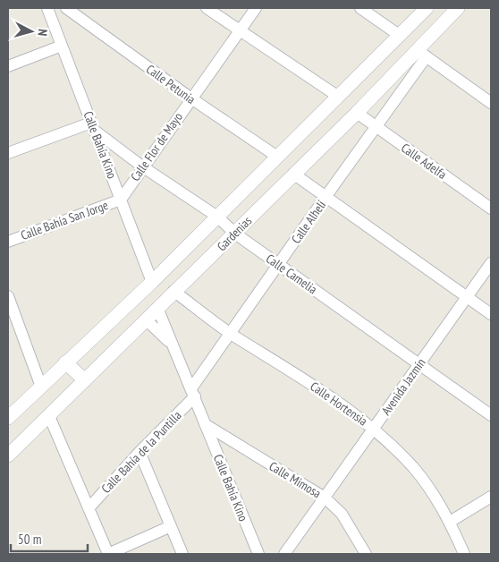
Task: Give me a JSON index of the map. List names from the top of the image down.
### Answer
{
  "streets": {
    "street": [
      "Calle Petunia",
      "Calle Bahía Kino",
      "Calle Flor de Mayo",
      "Calle Adelfa",
      "Calle Bahía San Jorge",
      "Calle Alhelí",
      "Gardenias",
      "Calle Camelia",
      "Avenida Jazmín",
      "Calle Hortensia",
      "Calle Bahía de la Puntilla",
      "Calle Mimosa"
    ]
  },
  "crossings": [
    ["Calle Petunia", "Calle Flor de Mayo"],
    ["Calle Petunia", "Gardenias"],
    ["Calle Bahía Kino", "Calle Flor de Mayo"],
    ["Calle Bahía Kino", "Calle Bahía San Jorge"],
    ["Calle Bahía Kino", "Calle Alhelí"],
    ["Calle Bahía Kino", "Gardenias"],
    ["Calle Bahía Kino", "Calle Camelia"],
    ["Calle Bahía Kino", "Calle Bahía de la Puntilla"],
    ["Calle Bahía Kino", "Calle Mimosa"],
    ["Calle Flor de Mayo", "Calle Bahía San Jorge"],
    ["Calle Flor de Mayo", "Calle Camelia"],
    ["Calle Adelfa", "Calle Alhelí"],
    ["Calle Adelfa", "Gardenias"],
    ["Calle Alhelí", "Gardenias"],
    ["Calle Alhelí", "Calle Camelia"],
    ["Calle Alhelí", "Calle Hortensia"],
    ["Calle Alhelí", "Calle Bahía de la Puntilla"],
    ["Gardenias", "Calle Camelia"],
    ["Gardenias", "Calle Hortensia"],
    ["Calle Camelia", "Avenida Jazmín"],
    ["Avenida Jazmín", "Calle Hortensia"],
    ["Avenida Jazmín", "Calle Mimosa"]
  ],
  "scale_bar": "50 m",
  "north": "right"
}
